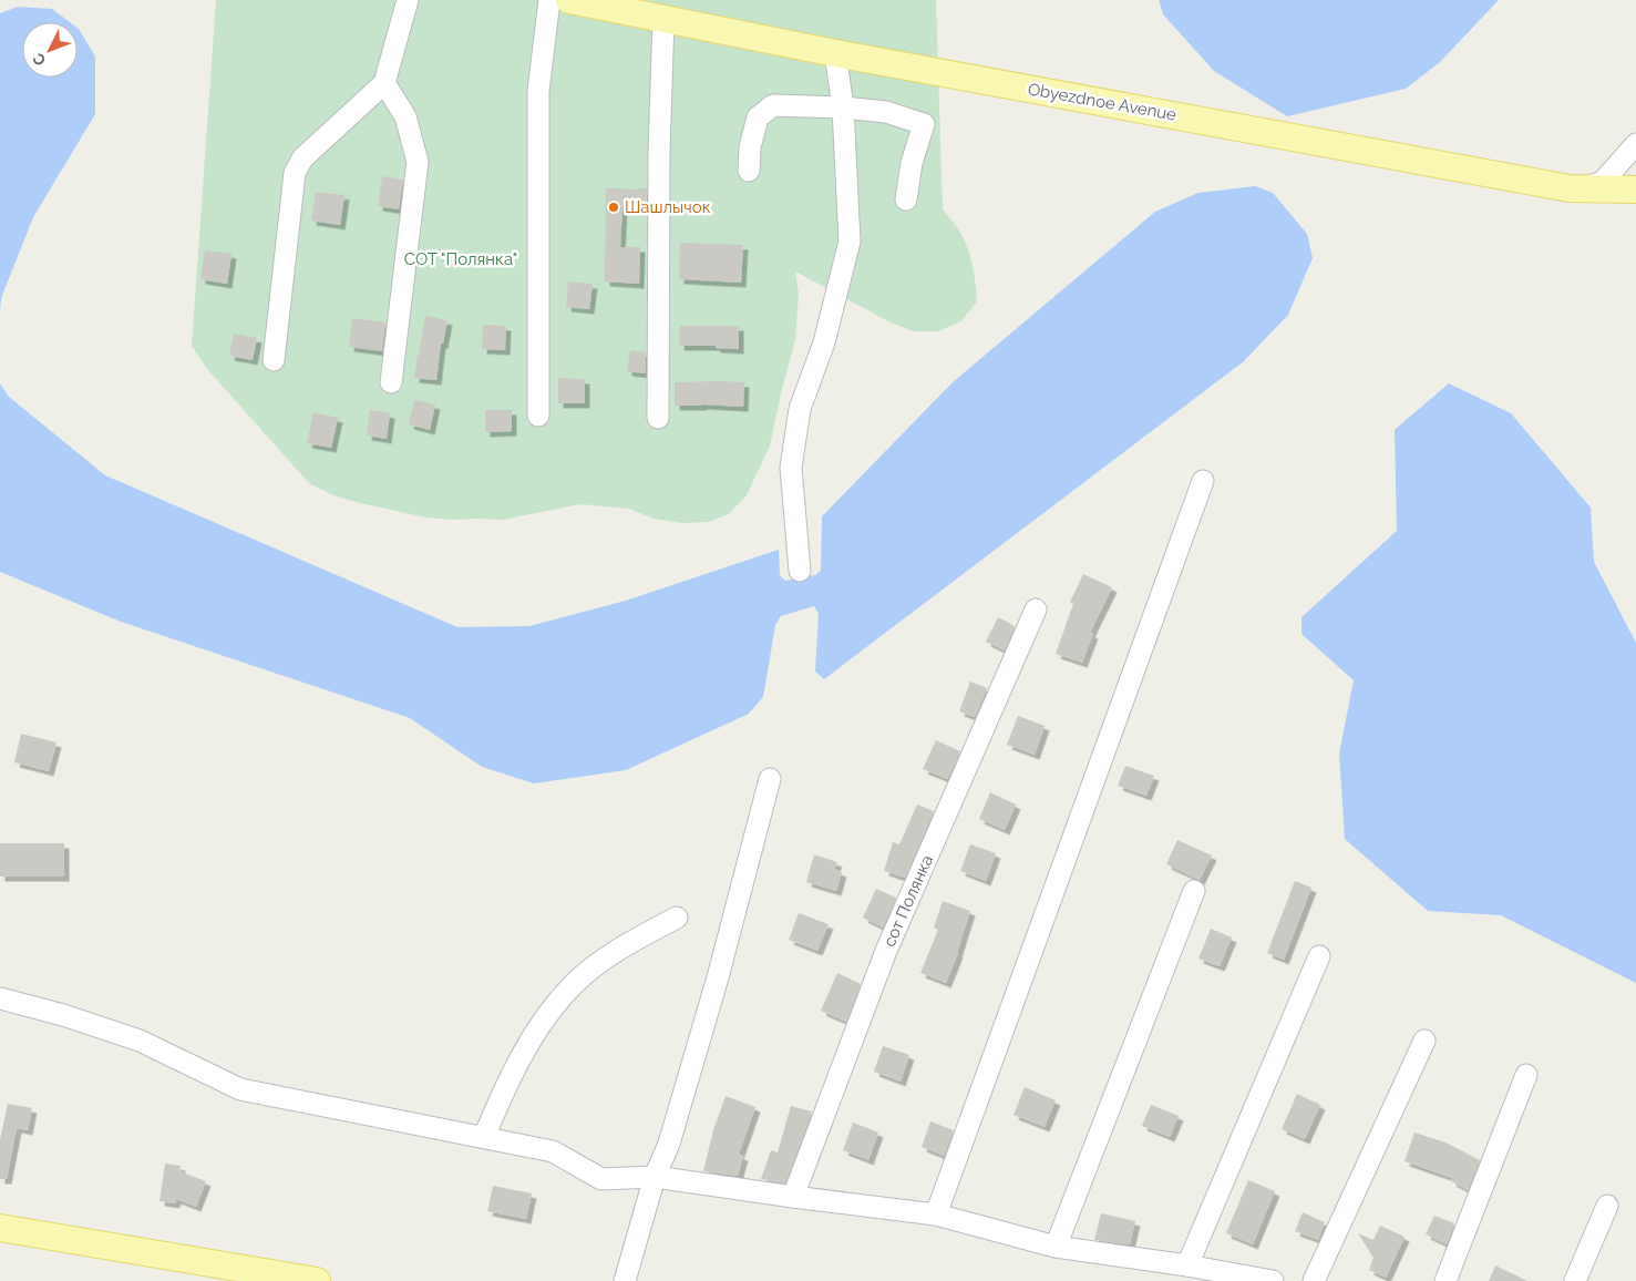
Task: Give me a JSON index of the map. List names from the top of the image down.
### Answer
{
  "streets": {
    "main road": ["Obyezdnoe Avenue"],
    "street": ["сот Полянка"]
  },
  "parks": ["СОТ \"Полянка\""],
  "places": ["Шашлычок"],
  "north": "bottom left"
}
